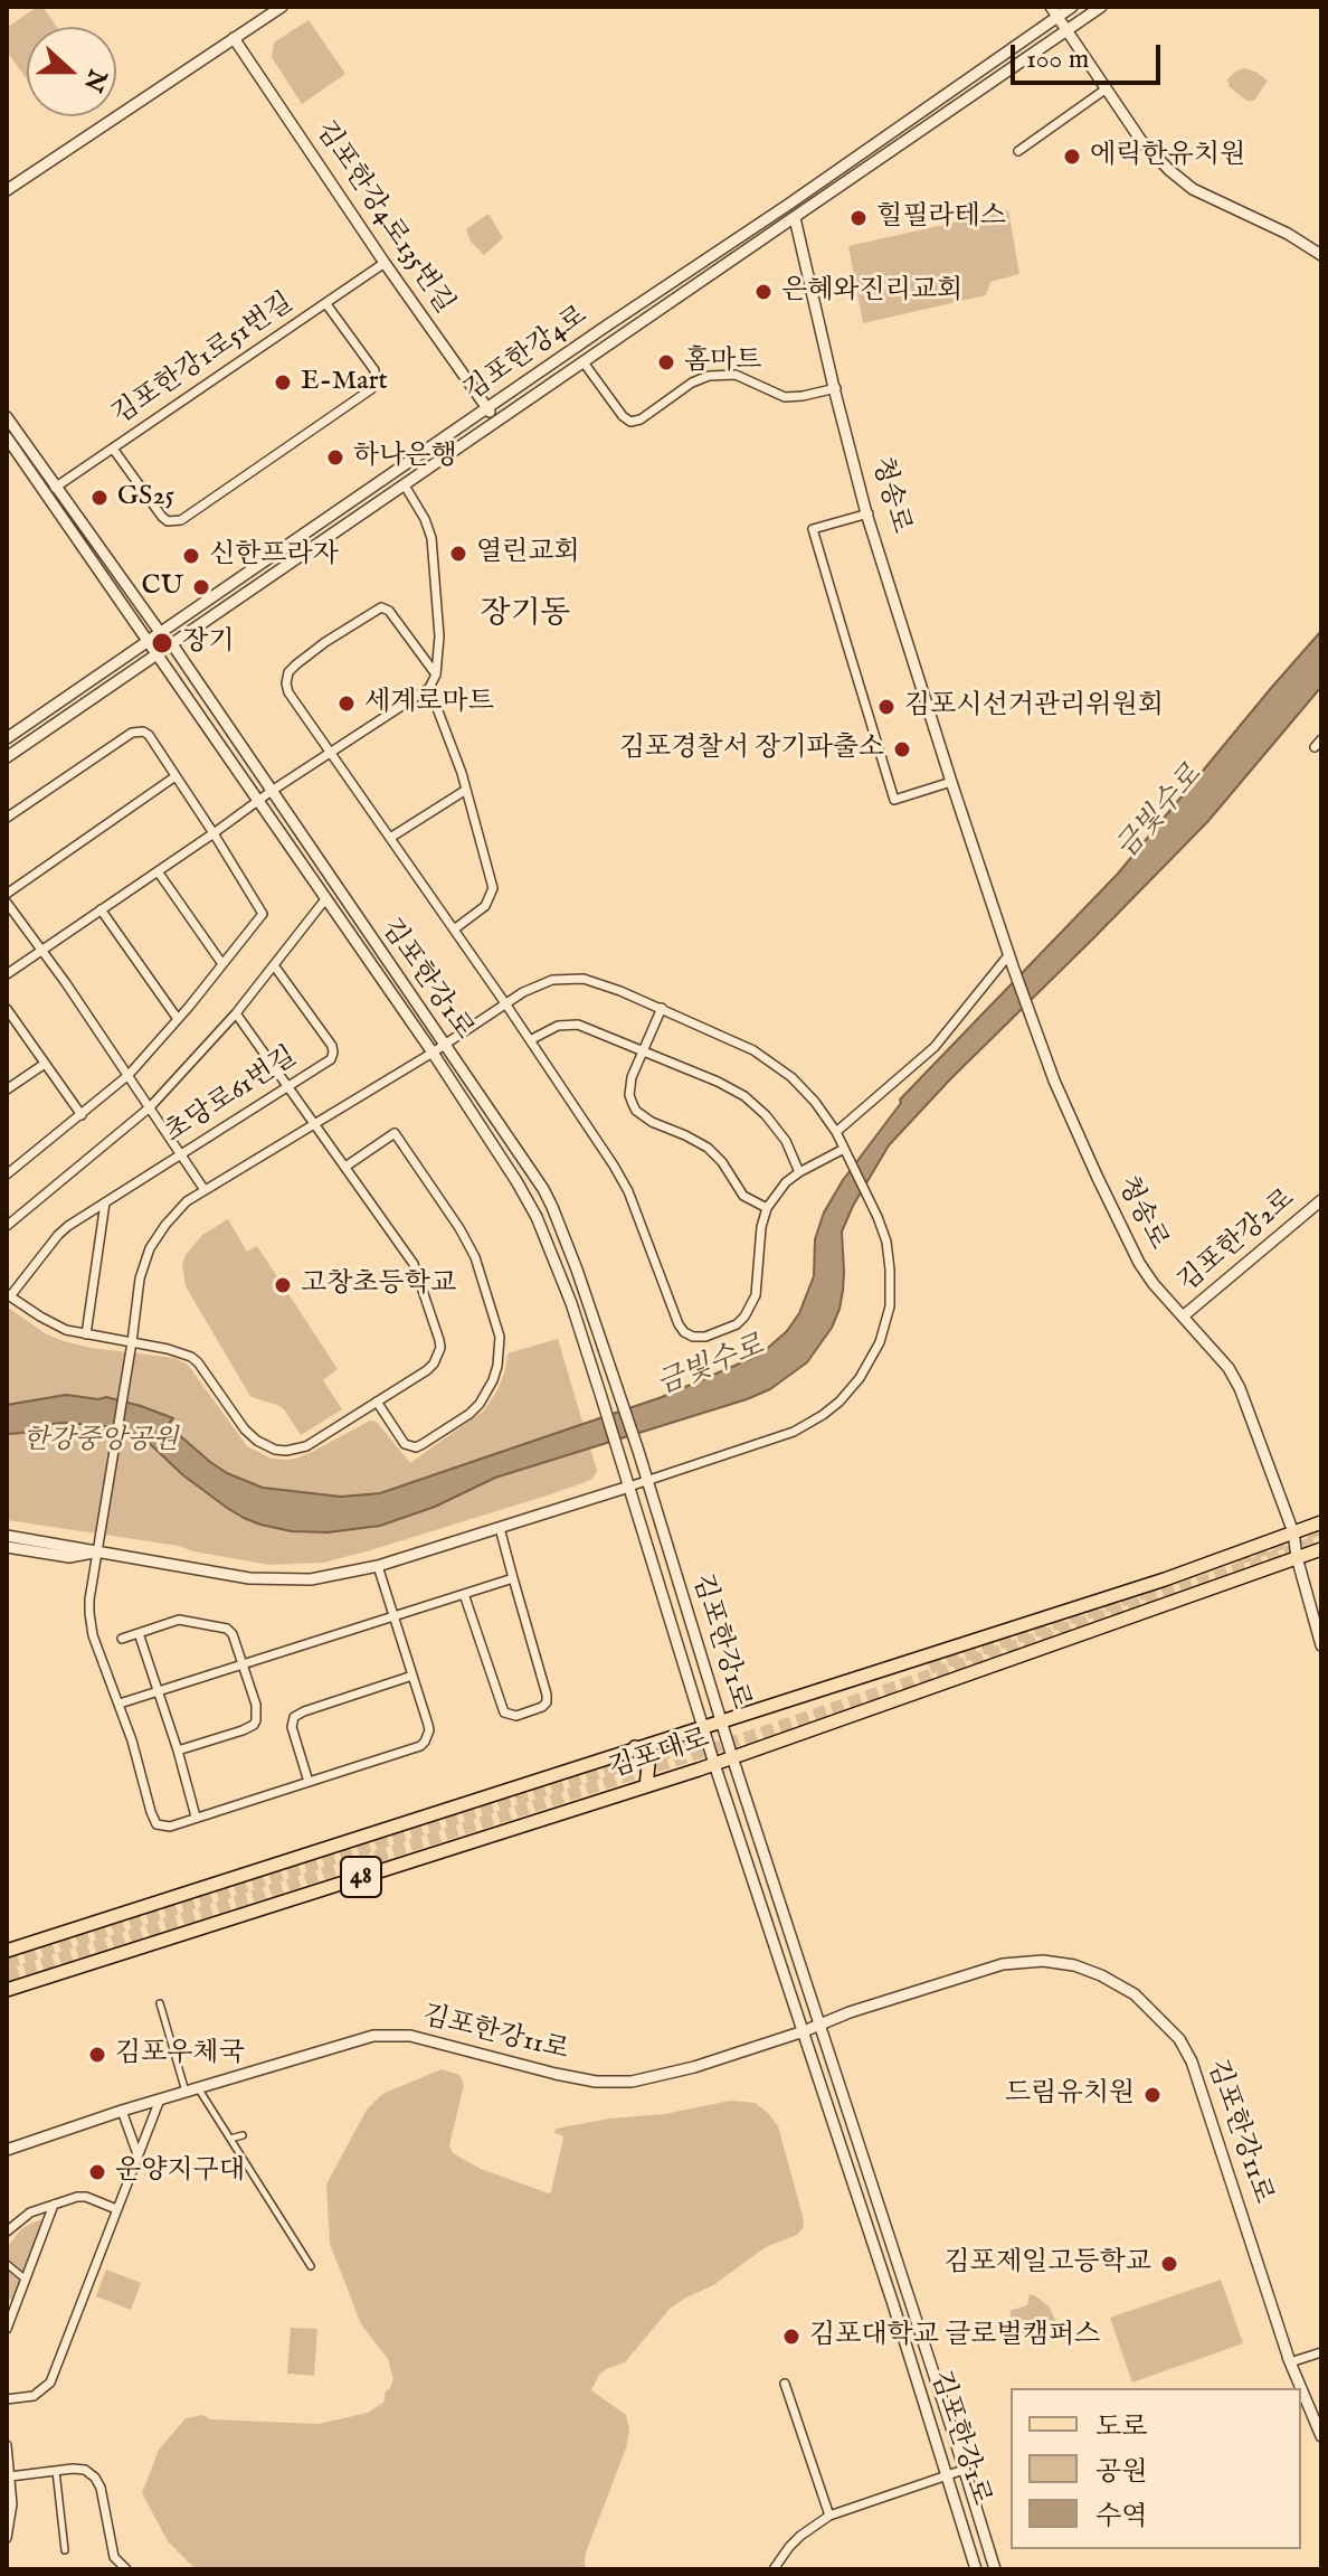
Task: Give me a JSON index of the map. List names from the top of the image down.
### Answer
{
  "streets": {
    "main road": ["김포대로", "48"],
    "street": [
      "김포한강4로135번길",
      "김포한강4로",
      "김포한강1로51번길",
      "청송로",
      "김포한강1로",
      "초당로61번길",
      "김포한강2로",
      "김포한강11로"
    ]
  },
  "crossings": [
    ["김포한강4로135번길", "김포한강4로"],
    ["김포한강4로135번길", "김포한강1로51번길"],
    ["김포한강4로", "청송로"],
    ["김포한강4로", "김포한강1로"],
    ["김포한강1로51번길", "김포한강1로"],
    ["청송로", "김포한강2로"],
    ["청송로", "김포대로"],
    ["김포한강1로", "김포대로"],
    ["김포한강1로", "김포한강11로"]
  ],
  "districts": ["장기동"],
  "water": ["금빛수로"],
  "parks": ["한강중앙공원"],
  "places": [
    "에릭한유치원",
    "힐필라테스",
    "은혜와진리교회",
    "홈마트",
    "E-Mart",
    "하나은행",
    "GS25",
    "열린교회",
    "신한프라자",
    "CU",
    "장기",
    "세계로마트",
    "김포시선거관리위원회",
    "김포경찰서 장기파출소",
    "고창초등학교",
    "김포우체국",
    "드림유치원",
    "운양지구대",
    "김포제일고등학교",
    "김포대학교 글로벌캠퍼스"
  ],
  "legend": ["도로", "공원", "수역"],
  "scale_bar": "100 m",
  "north": "right"
}
